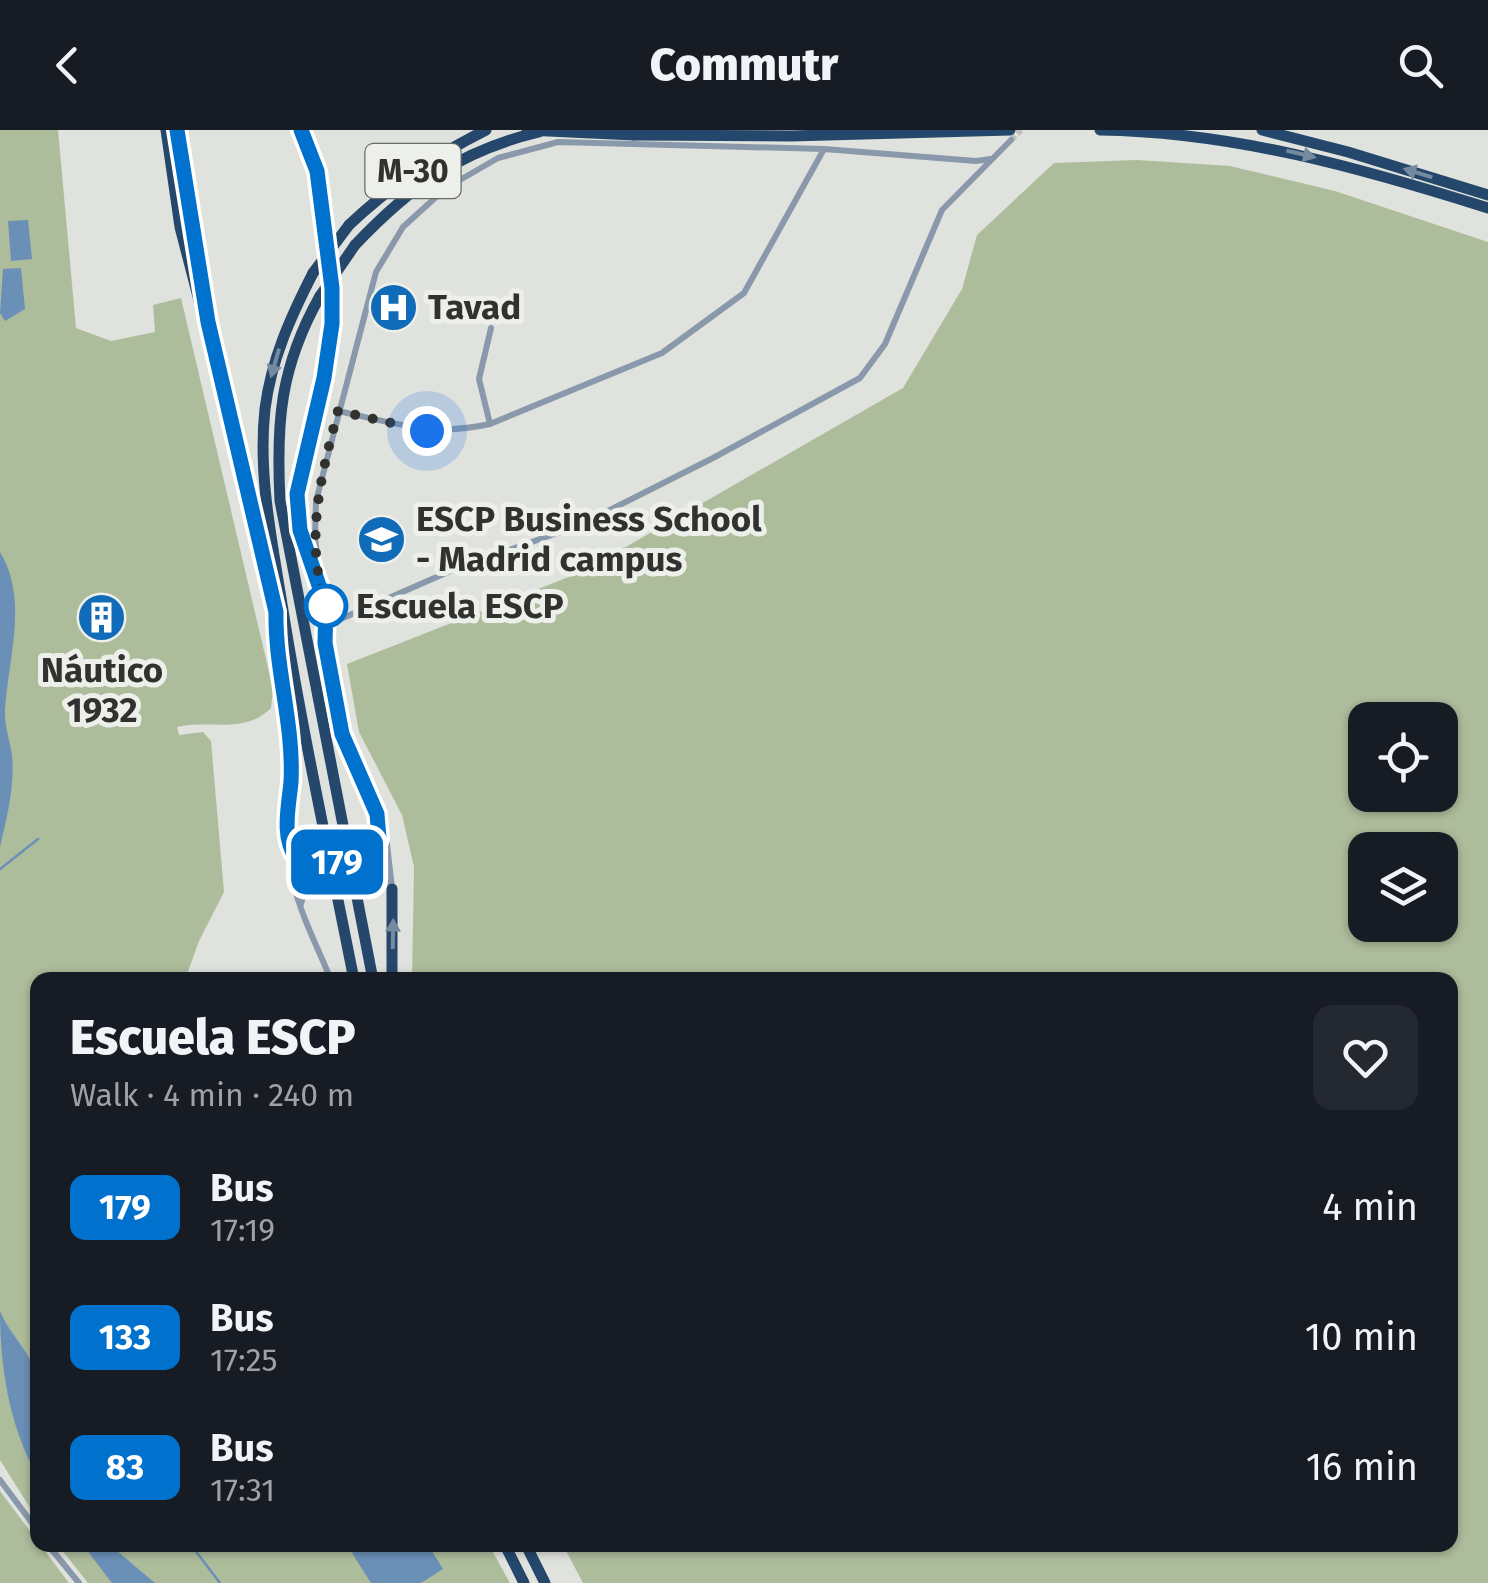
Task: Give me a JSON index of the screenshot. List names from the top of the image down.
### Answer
{
  "streets": {
    "highway": ["M-30"]
  },
  "places": {
    "hospital": ["Tavad"],
    "school or university": ["ESCP Business School - Madrid campus"],
    "other": ["Escuela ESCP"],
    "building": ["Náutico 1932"]
  },
  "lines": ["bus line 179"],
  "page": {
    "header": "Commutr",
    "on_map": "179",
    "heading": ["Escuela ESCP", "Walk · 4 min · 240 m"],
    "list": [
      {
        "mark": "179",
        "name": "Bus",
        "note": "17:19",
        "value": "4 min"
      },
      {
        "mark": "133",
        "name": "Bus",
        "note": "17:25",
        "value": "10 min"
      },
      {
        "mark": "83",
        "name": "Bus",
        "note": "17:31",
        "value": "16 min"
      }
    ]
  }
}
